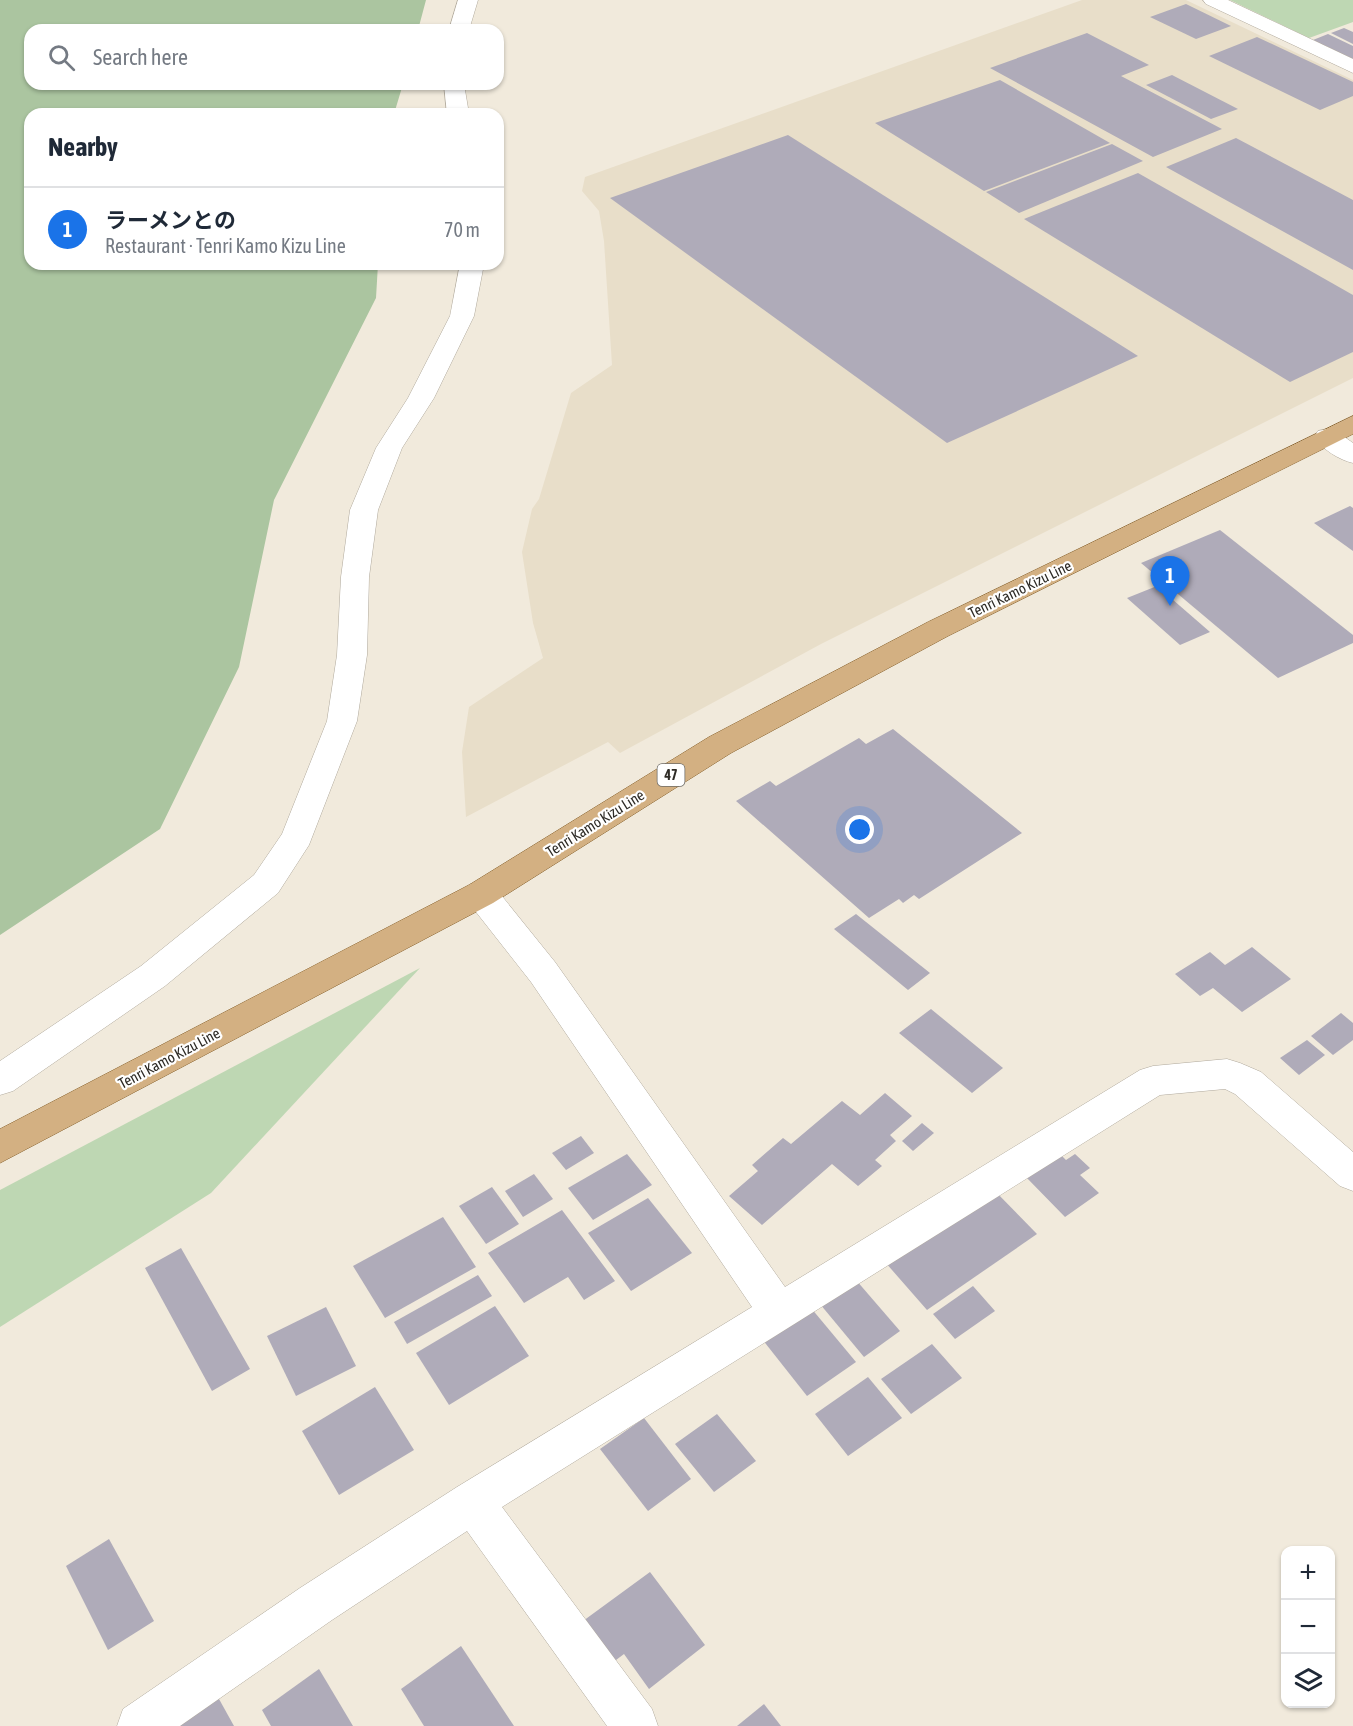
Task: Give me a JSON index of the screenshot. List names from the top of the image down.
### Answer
{
  "streets": {
    "main road": ["Tenri Kamo Kizu Line", "47"]
  },
  "page": {
    "search": "Search here",
    "heading": "Nearby",
    "list": [
      {
        "mark": "1",
        "name": "ラーメンとの",
        "note": "Restaurant · Tenri Kamo Kizu Line",
        "value": "70 m"
      }
    ],
    "pins": "1",
    "map_buttons": ["+", "−"]
  }
}
